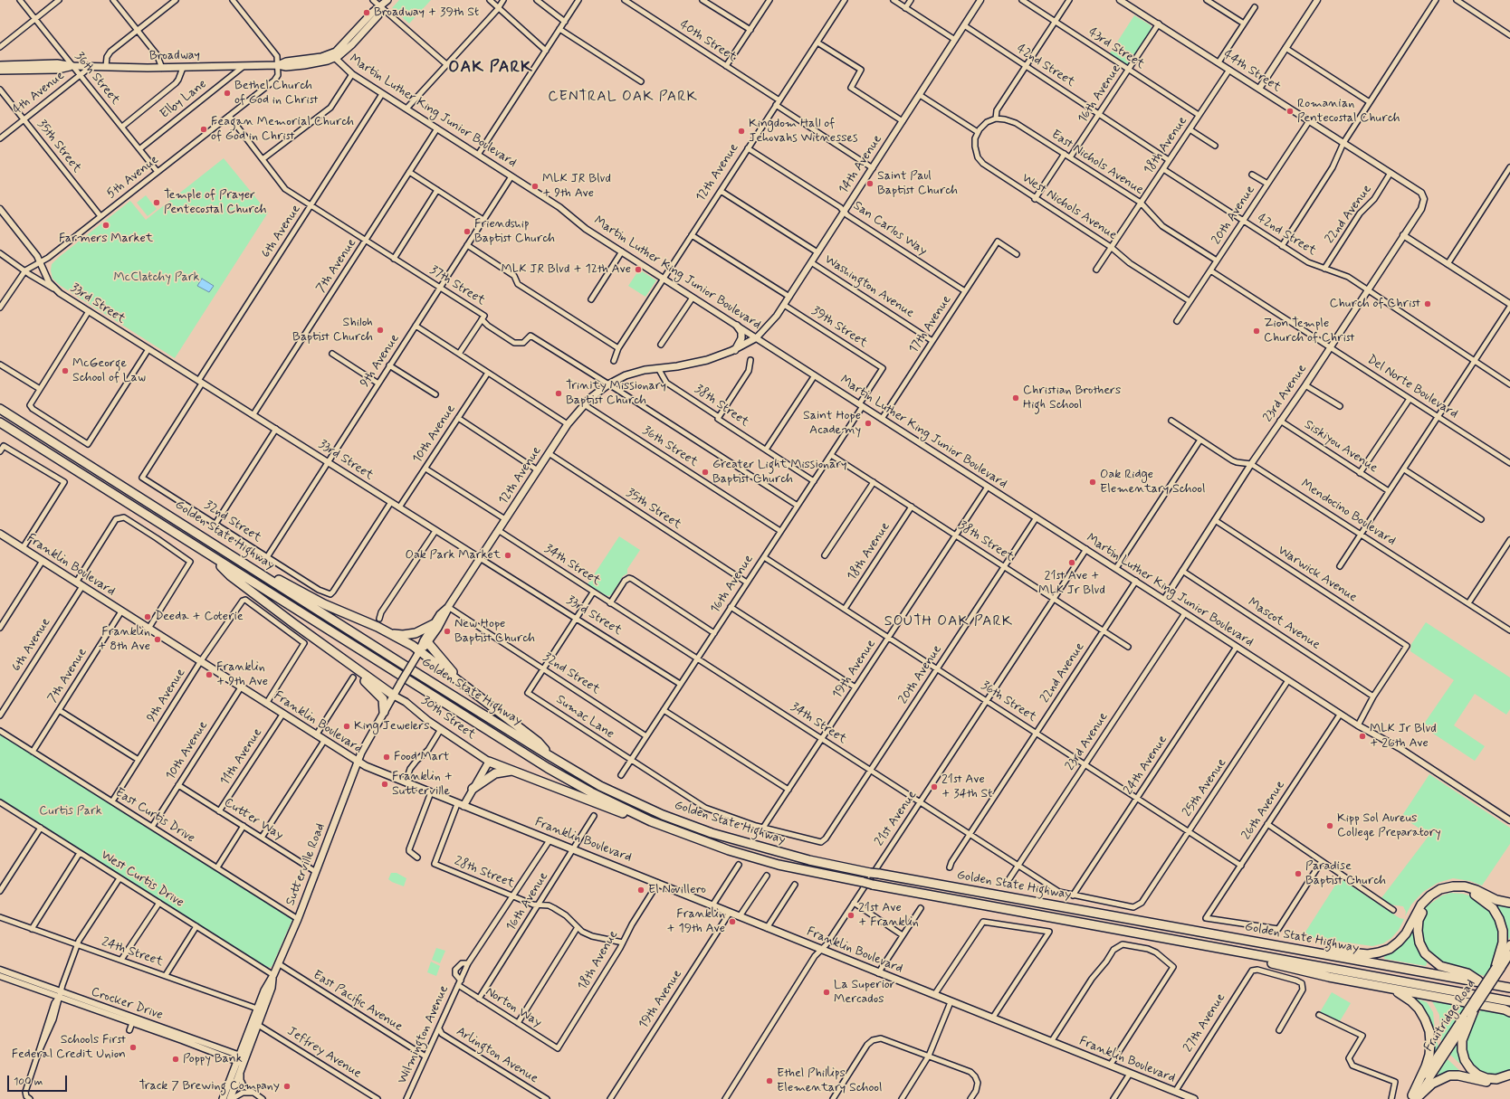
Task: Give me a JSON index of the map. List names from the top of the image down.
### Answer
{
  "streets": {
    "highway": ["Golden State Highway"],
    "main road": [
      "Broadway",
      "12th Avenue",
      "Franklin Boulevard",
      "30th Street",
      "Sutterville Road",
      "Fruitridge Road"
    ],
    "street": [
      "40th Street",
      "43rd Street",
      "42nd Street",
      "44th Street",
      "36th Street",
      "4th Avenue",
      "16th Avenue",
      "Elby Lane",
      "Martin Luther King Junior Boulevard",
      "18th Avenue",
      "35th Street",
      "East Nichols Avenue",
      "14th Avenue",
      "5th Avenue",
      "West Nichols Avenue",
      "22nd Avenue",
      "20th Avenue",
      "San Carlos Way",
      "6th Avenue",
      "7th Avenue",
      "37th Street",
      "Washington Avenue",
      "33rd Street",
      "17th Avenue",
      "39th Street",
      "9th Avenue",
      "Del Norte Boulevard",
      "23rd Avenue",
      "38th Street",
      "10th Avenue",
      "Siskiyou Avenue",
      "Mendocino Boulevard",
      "32nd Street",
      "34th Street",
      "Warwick Avenue",
      "Mascot Avenue",
      "19th Avenue",
      "Sumac Lane",
      "11th Avenue",
      "24th Avenue",
      "25th Avenue",
      "26th Avenue",
      "East Curtis Drive",
      "21st Avenue",
      "Cutter Way",
      "28th Street",
      "West Curtis Drive",
      "24th Street",
      "East Pacific Avenue",
      "Crocker Drive",
      "Norton Way",
      "27th Avenue",
      "Wilmington Avenue",
      "Jeffrey Avenue",
      "Arlington Avenue"
    ]
  },
  "crossings": [
    ["40th Street", "12th Avenue"],
    ["43rd Street", "16th Avenue"],
    ["43rd Street", "18th Avenue"],
    ["Broadway", "36th Street"],
    ["Broadway", "4th Avenue"],
    ["Broadway", "Elby Lane"],
    ["Broadway", "Martin Luther King Junior Boulevard"],
    ["Broadway", "5th Avenue"],
    ["42nd Street", "16th Avenue"],
    ["42nd Street", "18th Avenue"],
    ["42nd Street", "14th Avenue"],
    ["42nd Street", "22nd Avenue"],
    ["42nd Street", "20th Avenue"],
    ["42nd Street", "23rd Avenue"],
    ["44th Street", "16th Avenue"],
    ["44th Street", "18th Avenue"],
    ["44th Street", "22nd Avenue"],
    ["44th Street", "20th Avenue"],
    ["44th Street", "23rd Avenue"],
    ["36th Street", "4th Avenue"],
    ["36th Street", "16th Avenue"],
    ["36th Street", "Elby Lane"],
    ["36th Street", "18th Avenue"],
    ["36th Street", "12th Avenue"],
    ["36th Street", "5th Avenue"],
    ["36th Street", "22nd Avenue"],
    ["36th Street", "20th Avenue"],
    ["36th Street", "23rd Avenue"],
    ["36th Street", "19th Avenue"],
    ["36th Street", "24th Avenue"],
    ["36th Street", "25th Avenue"],
    ["36th Street", "26th Avenue"],
    ["36th Street", "21st Avenue"],
    ["4th Avenue", "35th Street"],
    ["16th Avenue", "Martin Luther King Junior Boulevard"],
    ["16th Avenue", "35th Street"],
    ["16th Avenue", "East Nichols Avenue"],
    ["16th Avenue", "37th Street"],
    ["16th Avenue", "33rd Street"],
    ["16th Avenue", "39th Street"],
    ["16th Avenue", "38th Street"],
    ["16th Avenue", "32nd Street"],
    ["16th Avenue", "Franklin Boulevard"],
    ["16th Avenue", "34th Street"],
    ["16th Avenue", "Sumac Lane"],
    ["16th Avenue", "28th Street"],
    ["16th Avenue", "Norton Way"],
    ["Martin Luther King Junior Boulevard", "14th Avenue"],
    ["Martin Luther King Junior Boulevard", "12th Avenue"],
    ["Martin Luther King Junior Boulevard", "22nd Avenue"],
    ["Martin Luther King Junior Boulevard", "20th Avenue"],
    ["Martin Luther King Junior Boulevard", "6th Avenue"],
    ["Martin Luther King Junior Boulevard", "7th Avenue"],
    ["Martin Luther King Junior Boulevard", "17th Avenue"],
    ["Martin Luther King Junior Boulevard", "9th Avenue"],
    ["Martin Luther King Junior Boulevard", "23rd Avenue"],
    ["Martin Luther King Junior Boulevard", "19th Avenue"],
    ["Martin Luther King Junior Boulevard", "24th Avenue"],
    ["Martin Luther King Junior Boulevard", "25th Avenue"],
    ["Martin Luther King Junior Boulevard", "26th Avenue"],
    ["Martin Luther King Junior Boulevard", "21st Avenue"],
    ["18th Avenue", "East Nichols Avenue"],
    ["18th Avenue", "West Nichols Avenue"],
    ["18th Avenue", "38th Street"],
    ["18th Avenue", "Franklin Boulevard"],
    ["18th Avenue", "28th Street"],
    ["18th Avenue", "Norton Way"],
    ["35th Street", "12th Avenue"],
    ["35th Street", "5th Avenue"],
    ["East Nichols Avenue", "20th Avenue"],
    ["14th Avenue", "12th Avenue"],
    ["14th Avenue", "San Carlos Way"],
    ["14th Avenue", "Washington Avenue"],
    ["14th Avenue", "39th Street"],
    ["12th Avenue", "San Carlos Way"],
    ["12th Avenue", "37th Street"],
    ["12th Avenue", "33rd Street"],
    ["12th Avenue", "38th Street"],
    ["12th Avenue", "32nd Street"],
    ["12th Avenue", "Franklin Boulevard"],
    ["12th Avenue", "34th Street"],
    ["12th Avenue", "30th Street"],
    ["12th Avenue", "Sutterville Road"],
    ["5th Avenue", "37th Street"],
    ["5th Avenue", "33rd Street"],
    ["West Nichols Avenue", "20th Avenue"],
    ["22nd Avenue", "38th Street"],
    ["22nd Avenue", "34th Street"],
    ["20th Avenue", "Del Norte Boulevard"],
    ["20th Avenue", "38th Street"],
    ["20th Avenue", "34th Street"],
    ["20th Avenue", "19th Avenue"],
    ["San Carlos Way", "17th Avenue"],
    ["6th Avenue", "37th Street"],
    ["6th Avenue", "33rd Street"],
    ["6th Avenue", "32nd Street"],
    ["6th Avenue", "Franklin Boulevard"],
    ["7th Avenue", "37th Street"],
    ["7th Avenue", "33rd Street"],
    ["7th Avenue", "Franklin Boulevard"],
    ["7th Avenue", "East Curtis Drive"],
    ["37th Street", "9th Avenue"],
    ["Washington Avenue", "17th Avenue"],
    ["33rd Street", "9th Avenue"],
    ["33rd Street", "10th Avenue"],
    ["33rd Street", "32nd Street"],
    ["9th Avenue", "32nd Street"],
    ["9th Avenue", "Franklin Boulevard"],
    ["9th Avenue", "East Curtis Drive"],
    ["Del Norte Boulevard", "23rd Avenue"],
    ["23rd Avenue", "Siskiyou Avenue"],
    ["23rd Avenue", "Mendocino Boulevard"],
    ["23rd Avenue", "34th Street"],
    ["23rd Avenue", "Warwick Avenue"],
    ["23rd Avenue", "Mascot Avenue"],
    ["38th Street", "19th Avenue"],
    ["38th Street", "21st Avenue"],
    ["10th Avenue", "Franklin Boulevard"],
    ["10th Avenue", "East Curtis Drive"],
    ["10th Avenue", "Cutter Way"],
    ["32nd Street", "Sumac Lane"],
    ["Franklin Boulevard", "19th Avenue"],
    ["Franklin Boulevard", "11th Avenue"],
    ["Franklin Boulevard", "21st Avenue"],
    ["Franklin Boulevard", "Sutterville Road"],
    ["Franklin Boulevard", "28th Street"],
    ["Franklin Boulevard", "27th Avenue"],
    ["Franklin Boulevard", "Wilmington Avenue"],
    ["34th Street", "19th Avenue"],
    ["34th Street", "24th Avenue"],
    ["34th Street", "25th Avenue"],
    ["34th Street", "21st Avenue"],
    ["Warwick Avenue", "Mascot Avenue"],
    ["11th Avenue", "Cutter Way"],
    ["East Curtis Drive", "Sutterville Road"],
    ["Cutter Way", "Sutterville Road"],
    ["Sutterville Road", "West Curtis Drive"],
    ["Sutterville Road", "24th Street"],
    ["Sutterville Road", "East Pacific Avenue"],
    ["Sutterville Road", "Crocker Drive"],
    ["Sutterville Road", "Jeffrey Avenue"],
    ["28th Street", "Wilmington Avenue"],
    ["East Pacific Avenue", "Wilmington Avenue"],
    ["Norton Way", "Wilmington Avenue"],
    ["Wilmington Avenue", "Arlington Avenue"]
  ],
  "districts": ["OAK PARK", "CENTRAL OAK PARK", "SOUTH OAK PARK"],
  "parks": ["McClatchy Park", "Curtis Park"],
  "places": [
    "Broadway + 39th St",
    "Bethel Church of God in Christ",
    "Romanian Pentecostal Church",
    "Feagan Memorial Church of God in Christ",
    "Kingdom Hall of Jehovahs Witnesses",
    "Saint Paul Baptist Church",
    "MLK JR Blvd + 9th Ave",
    "Temple of Prayer Pentecostal Church",
    "Farmers Market",
    "Friendship Baptist Church",
    "MLK JR Blvd + 12th Ave",
    "Church of Christ",
    "Shiloh Baptist Church",
    "Zion Temple Church of Christ",
    "McGeorge School of Law",
    "Trinity Missionary Baptist Church",
    "Christian Brothers High School",
    "Saint Hope Academy",
    "Greater Light Missionary Baptist Church",
    "Oak Ridge Elementary School",
    "Oak Park Market",
    "21st Ave + MLK Jr Blvd",
    "Deeda + Coterie",
    "New Hope Baptist Church",
    "Franklin + 8th Ave",
    "Franklin + 9th Ave",
    "King Jewelers",
    "MLK Jr Blvd + 26th Ave",
    "Food Mart",
    "Franklin + Sutterville",
    "21st Ave + 34th St",
    "Kipp Sol Aureus College Preparatory",
    "Paradise Baptist Church",
    "El Novillero",
    "21st Ave + Franklin",
    "Franklin + 19th Ave",
    "La Superior Mercados",
    "Schools First Federal Credit Union",
    "Poppy Bank",
    "Ethel Phillips Elementary School",
    "Track 7 Brewing Company"
  ],
  "scale_bar": "100 m"
}
